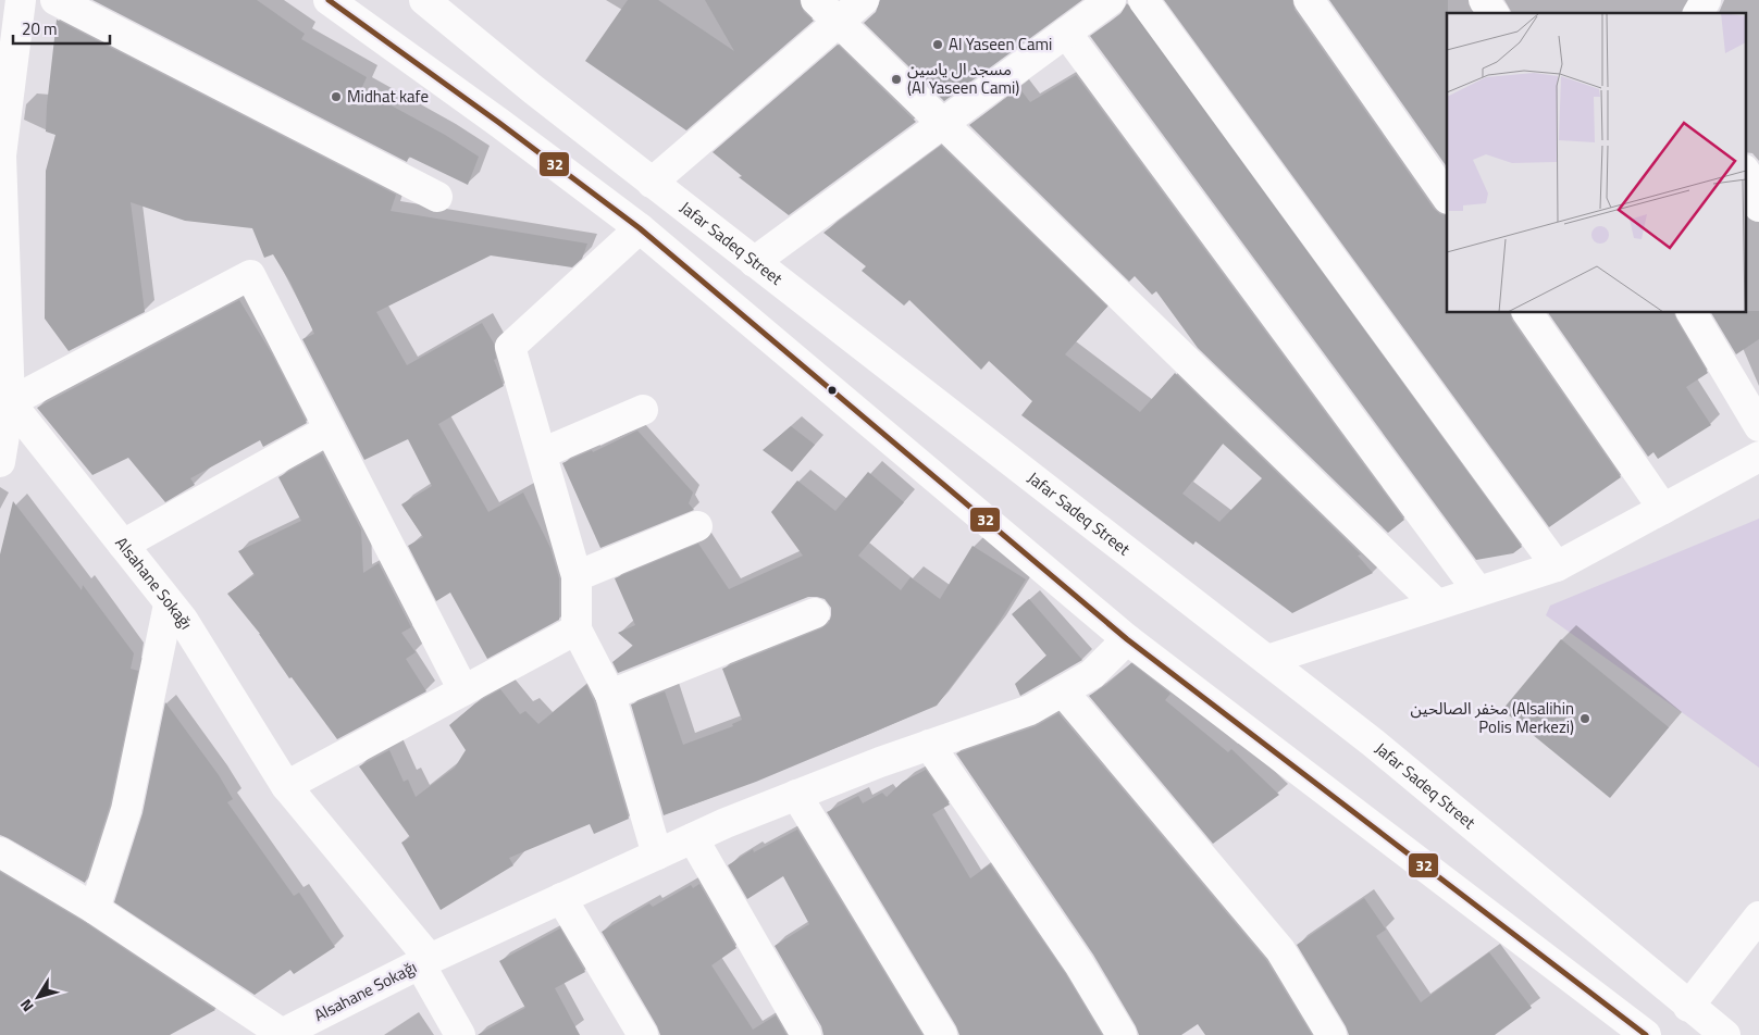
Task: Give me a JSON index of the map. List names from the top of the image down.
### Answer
{
  "streets": {
    "street": ["Jafar Sadeq Street", "Alsahane Sokağı"]
  },
  "places": [
    "Al Yaseen Cami",
    "مسجد ال ياسين (Al Yaseen Cami)",
    "Midhat kafe",
    "مخفر الصالحين (Alsalihin Polis Merkezi)"
  ],
  "lines": ["transit line 32"],
  "scale_bar": "20 m",
  "north": "bottom left"
}
